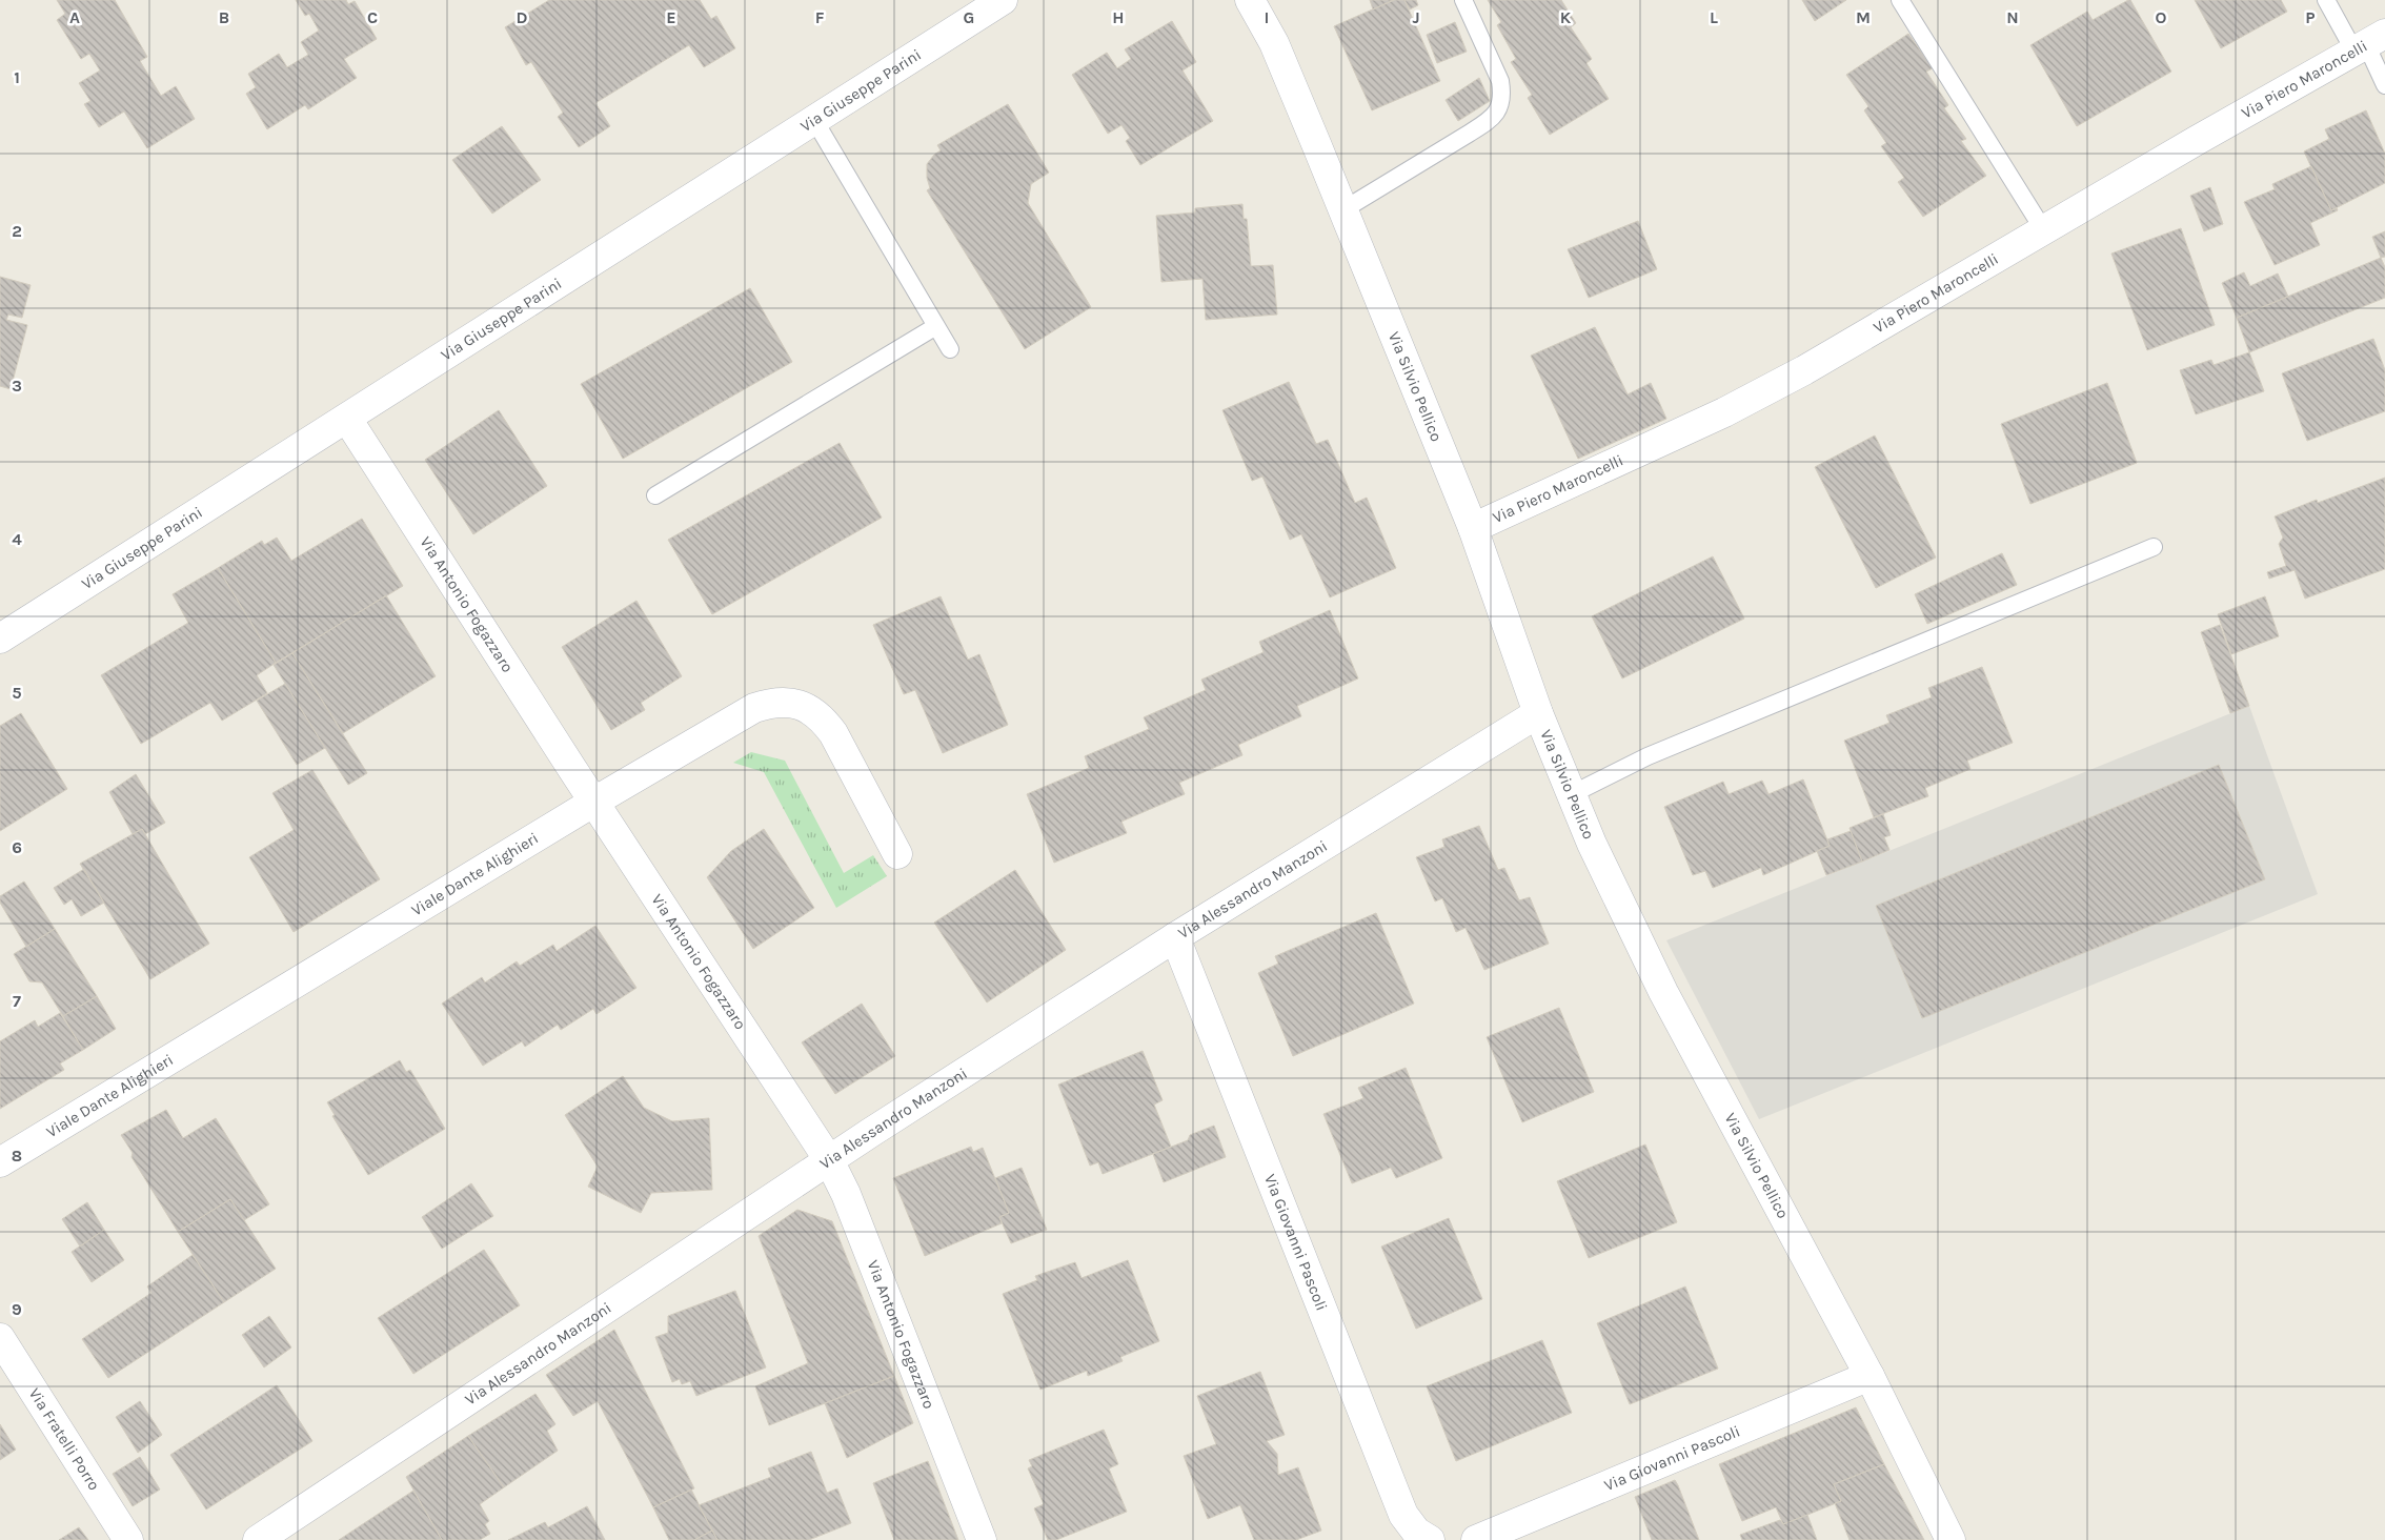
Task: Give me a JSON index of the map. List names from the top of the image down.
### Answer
{
  "streets": {
    "street": [
      "Via Piero Maroncelli",
      "Via Giuseppe Parini",
      "Via Silvio Pellico",
      "Via Antonio Fogazzaro",
      "Viale Dante Alighieri",
      "Via Alessandro Manzoni",
      "Via Giovanni Pascoli",
      "Via Fratelli Porro"
    ]
  },
  "crossings": [
    ["Via Piero Maroncelli", "Via Silvio Pellico"],
    ["Via Giuseppe Parini", "Via Antonio Fogazzaro"],
    ["Via Silvio Pellico", "Via Alessandro Manzoni"],
    ["Via Silvio Pellico", "Via Giovanni Pascoli"],
    ["Via Antonio Fogazzaro", "Viale Dante Alighieri"],
    ["Via Antonio Fogazzaro", "Via Alessandro Manzoni"],
    ["Via Alessandro Manzoni", "Via Giovanni Pascoli"]
  ],
  "grid": {
    "columns": [
      "A",
      "B",
      "C",
      "D",
      "E",
      "F",
      "G",
      "H",
      "I",
      "J",
      "K",
      "L",
      "M",
      "N",
      "O",
      "P"
    ],
    "rows": [
      "1",
      "2",
      "3",
      "4",
      "5",
      "6",
      "7",
      "8",
      "9"
    ]
  }
}
